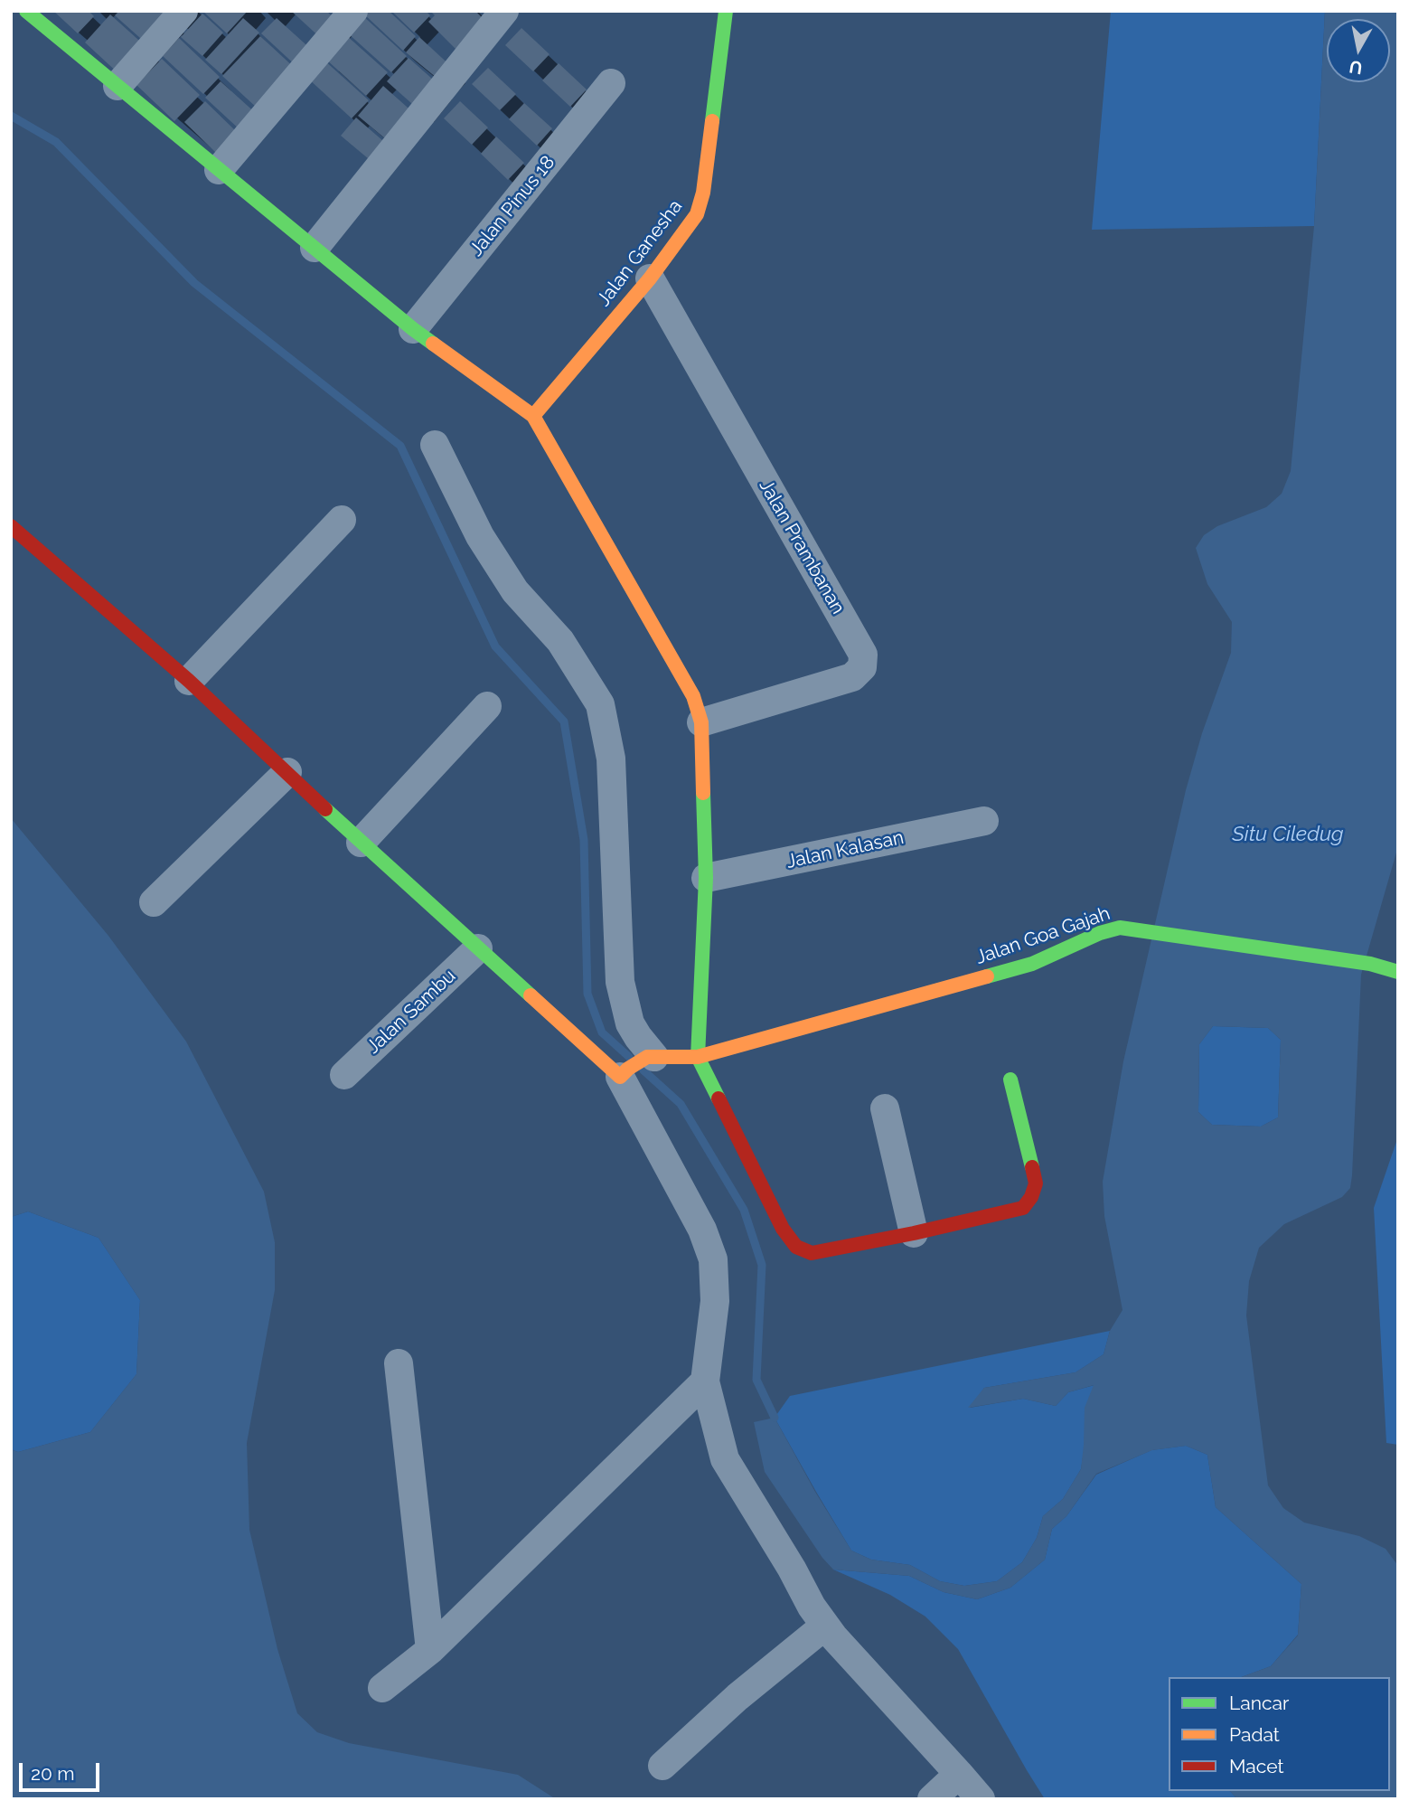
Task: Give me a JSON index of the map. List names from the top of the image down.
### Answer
{
  "streets": {
    "street": [
      "Jalan Pinus 18",
      "Jalan Ganesha",
      "Jalan Prambanan",
      "Jalan Kalasan",
      "Jalan Goa Gajah",
      "Jalan Sambu"
    ]
  },
  "crossings": [
    ["Jalan Ganesha", "Jalan Prambanan"]
  ],
  "water": ["Situ Ciledug"],
  "legend": ["Lancar", "Padat", "Macet"],
  "scale_bar": "20 m",
  "north": "bottom"
}
